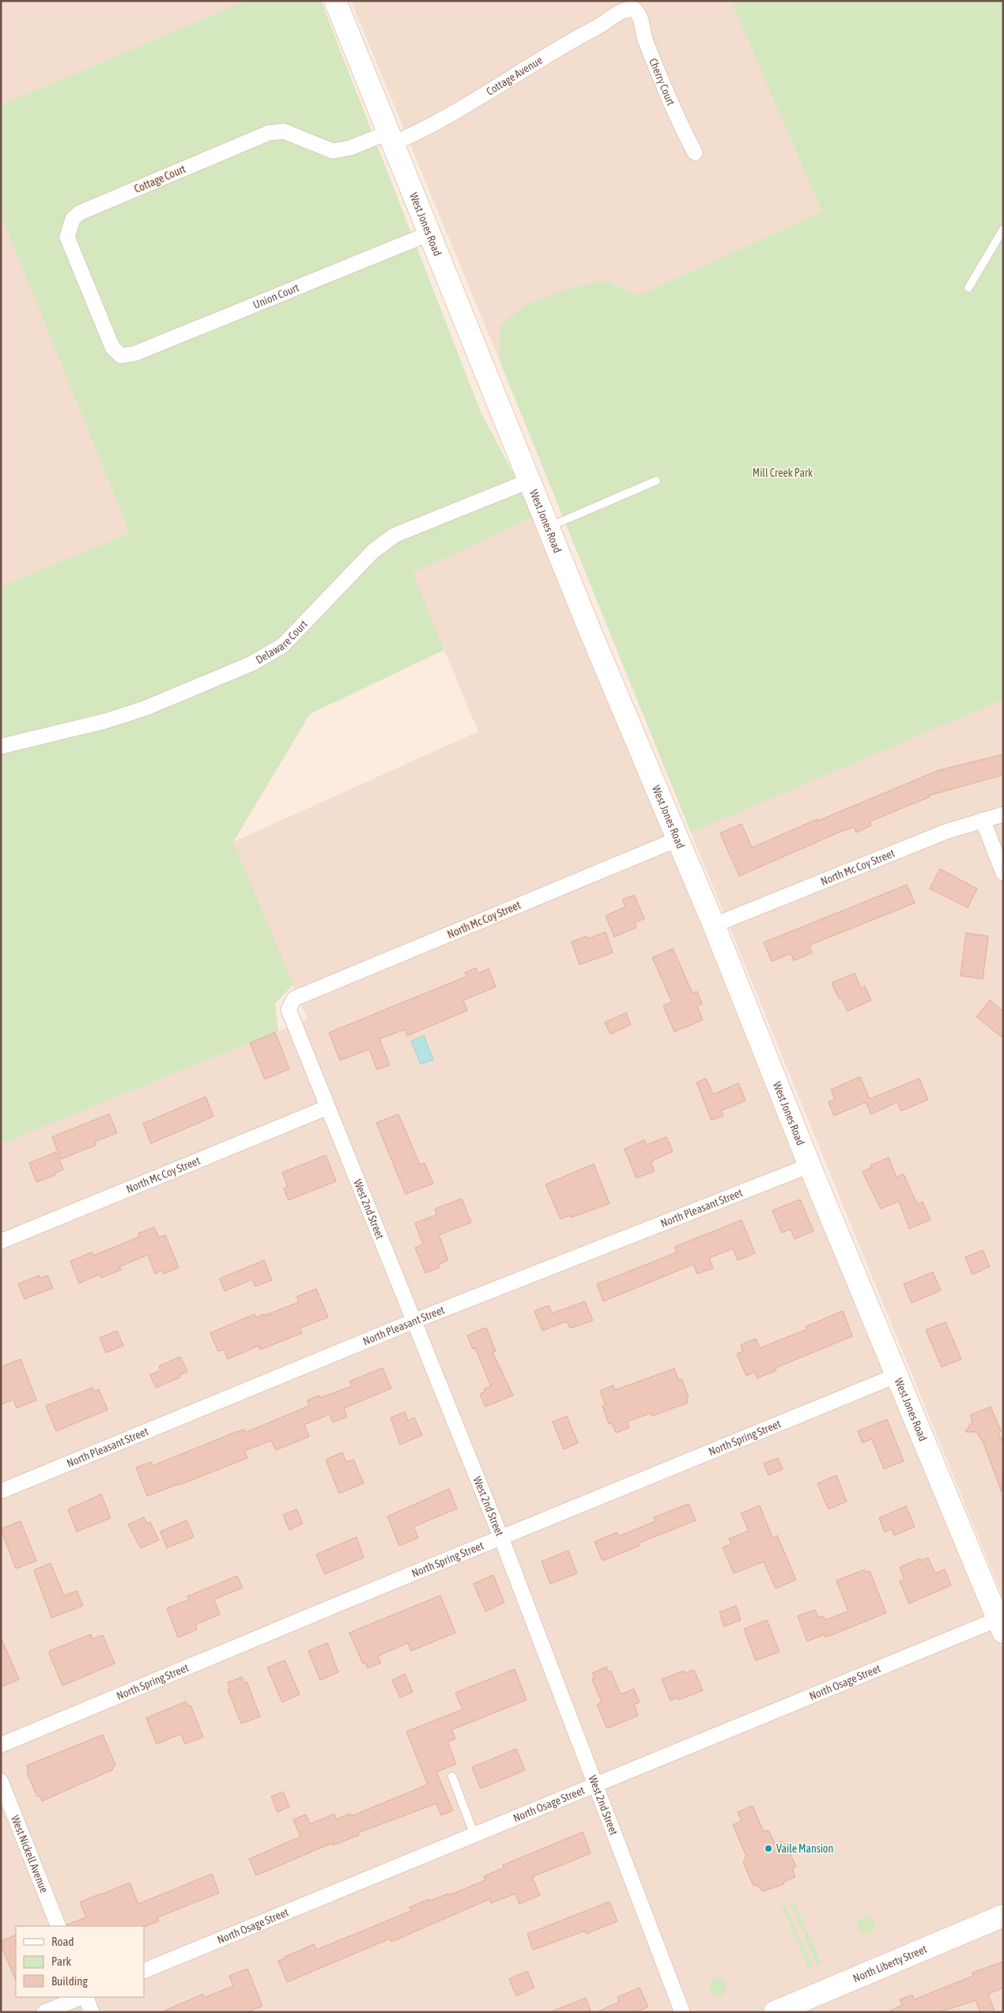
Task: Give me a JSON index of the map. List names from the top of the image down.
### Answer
{
  "streets": {
    "street": [
      "Cottage Avenue",
      "Cherry Court",
      "Cottage Court",
      "West Jones Road",
      "Union Court",
      "Delaware Court",
      "North Mc Coy Street",
      "North Pleasant Street",
      "West 2nd Street",
      "North Spring Street",
      "North Osage Street",
      "West Nickell Avenue",
      "North Liberty Street"
    ]
  },
  "crossings": [
    ["Cottage Avenue", "Cherry Court"],
    ["Cottage Avenue", "Cottage Court"],
    ["Cottage Avenue", "West Jones Road"],
    ["Cottage Court", "West Jones Road"],
    ["Cottage Court", "Union Court"],
    ["West Jones Road", "Union Court"],
    ["West Jones Road", "Delaware Court"],
    ["West Jones Road", "North Mc Coy Street"],
    ["West Jones Road", "North Pleasant Street"],
    ["West Jones Road", "North Spring Street"],
    ["West Jones Road", "North Osage Street"],
    ["North Mc Coy Street", "West 2nd Street"],
    ["North Pleasant Street", "West 2nd Street"],
    ["West 2nd Street", "North Spring Street"],
    ["West 2nd Street", "North Osage Street"]
  ],
  "parks": ["Mill Creek Park"],
  "places": ["Vaile Mansion"],
  "legend": ["Road", "Park", "Building"]
}
